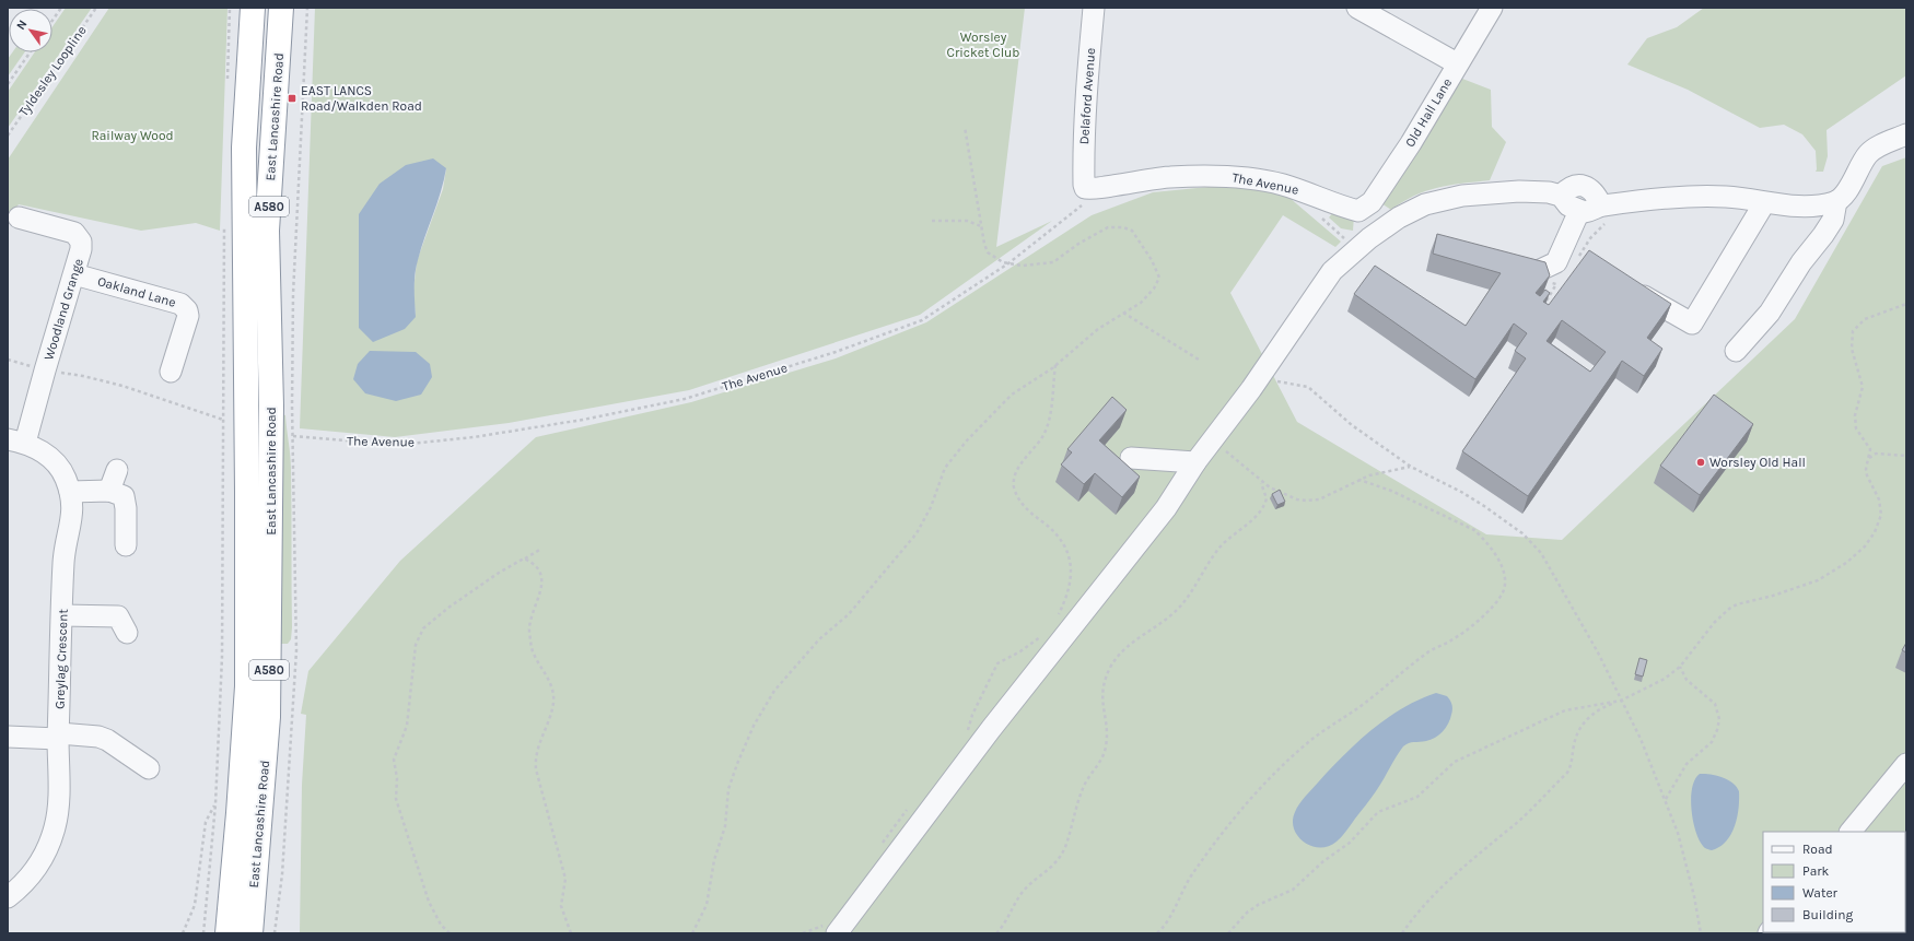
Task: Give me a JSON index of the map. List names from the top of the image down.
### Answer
{
  "streets": {
    "highway": ["East Lancashire Road", "A580"],
    "street": [
      "Delaford Avenue",
      "Old Hall Lane",
      "The Avenue",
      "Oakland Lane",
      "Woodland Grange",
      "Greylag Crescent"
    ],
    "path": ["Tyldesley Loopline"]
  },
  "crossings": [
    ["Delaford Avenue", "The Avenue"],
    ["Old Hall Lane", "The Avenue"],
    ["Oakland Lane", "Woodland Grange"],
    ["Woodland Grange", "Greylag Crescent"]
  ],
  "parks": ["Worsley Cricket Club", "Railway Wood"],
  "places": {
    "transit": ["EAST LANCS Road/Walkden Road"],
    "other": ["Worsley Old Hall"]
  },
  "legend": [
    "Road",
    "Park",
    "Water",
    "Building"
  ],
  "north": "top left"
}
